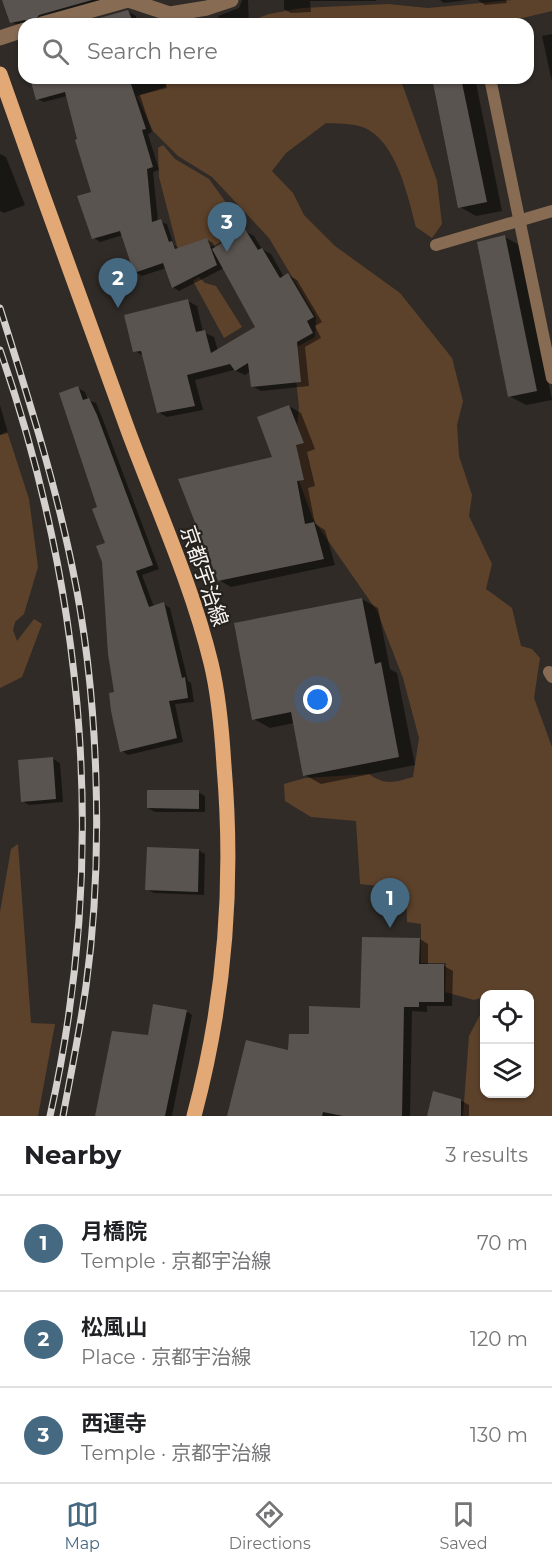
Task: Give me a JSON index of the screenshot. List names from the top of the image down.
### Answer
{
  "streets": {
    "main road": ["京都宇治線"]
  },
  "page": {
    "search": "Search here",
    "pins": ["3", "2", "1"],
    "heading": ["Nearby", "3 results"],
    "list": [
      {
        "mark": "1",
        "name": "月橋院",
        "note": "Temple · 京都宇治線",
        "value": "70 m"
      },
      {
        "mark": "2",
        "name": "松風山",
        "note": "Place · 京都宇治線",
        "value": "120 m"
      },
      {
        "mark": "3",
        "name": "西運寺",
        "note": "Temple · 京都宇治線",
        "value": "130 m"
      }
    ],
    "nav": ["Map", "Directions", "Saved"]
  }
}
